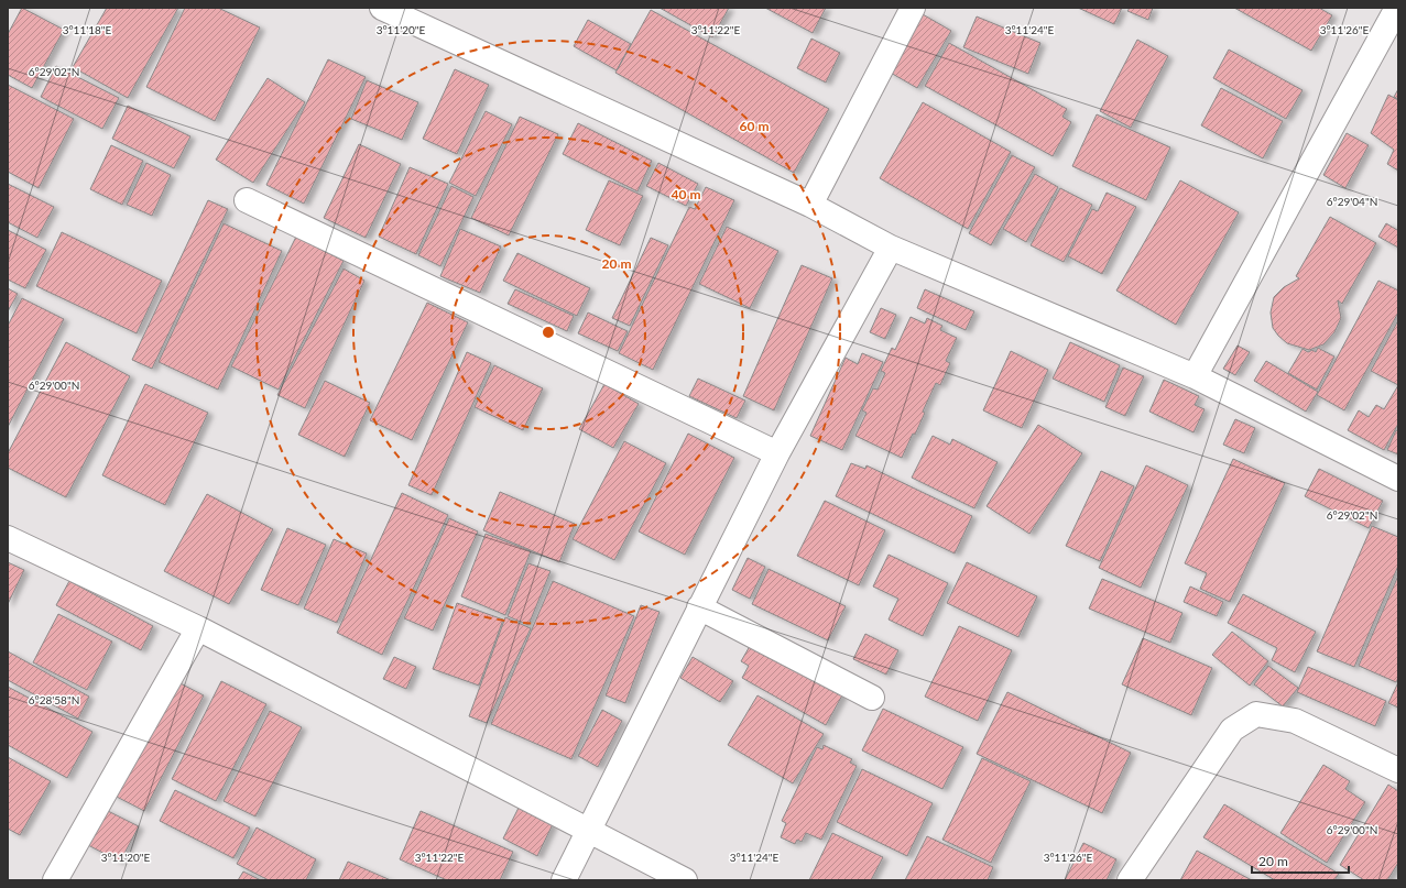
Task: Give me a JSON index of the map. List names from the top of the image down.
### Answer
{
  "scale_bar": "20 m",
  "coordinates": [
    "3°11'18\"E",
    "3°11'20\"E",
    "3°11'22\"E",
    "3°11'24\"E",
    "3°11'26\"E",
    "6°29'02\"N",
    "6°29'04\"N",
    "6°29'00\"N",
    "6°28'58\"N"
  ],
  "rings": ["60 m", "40 m", "20 m"]
}
